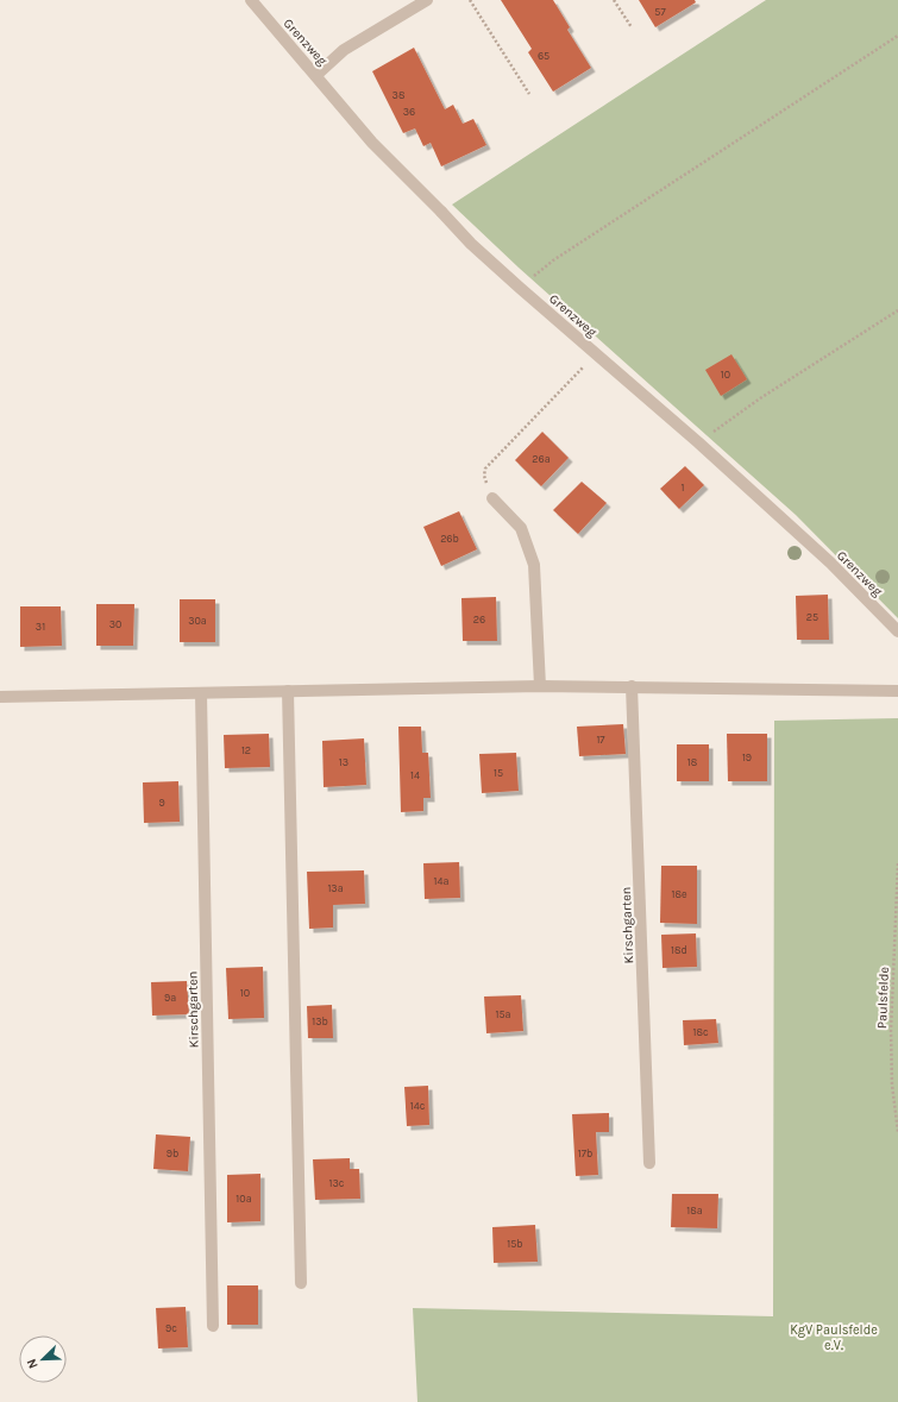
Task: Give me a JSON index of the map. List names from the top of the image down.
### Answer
{
  "streets": {
    "street": ["Grenzweg", "Kirschgarten"],
    "path": ["Paulsfelde"]
  },
  "parks": ["KgV Paulsfelde e.V."],
  "house_numbers": [
    "57",
    "65",
    "38",
    "36",
    "10",
    "26a",
    "1",
    "26b",
    "25",
    "26",
    "30a",
    "30",
    "31",
    "17",
    "12",
    "19",
    "13",
    "18",
    "15",
    "14",
    "9",
    "14a",
    "13a",
    "18e",
    "18d",
    "10",
    "9a",
    "15a",
    "13b",
    "18c",
    "14c",
    "9b",
    "17b",
    "13c",
    "10a",
    "18a",
    "15b",
    "9c"
  ],
  "north": "bottom left"
}
